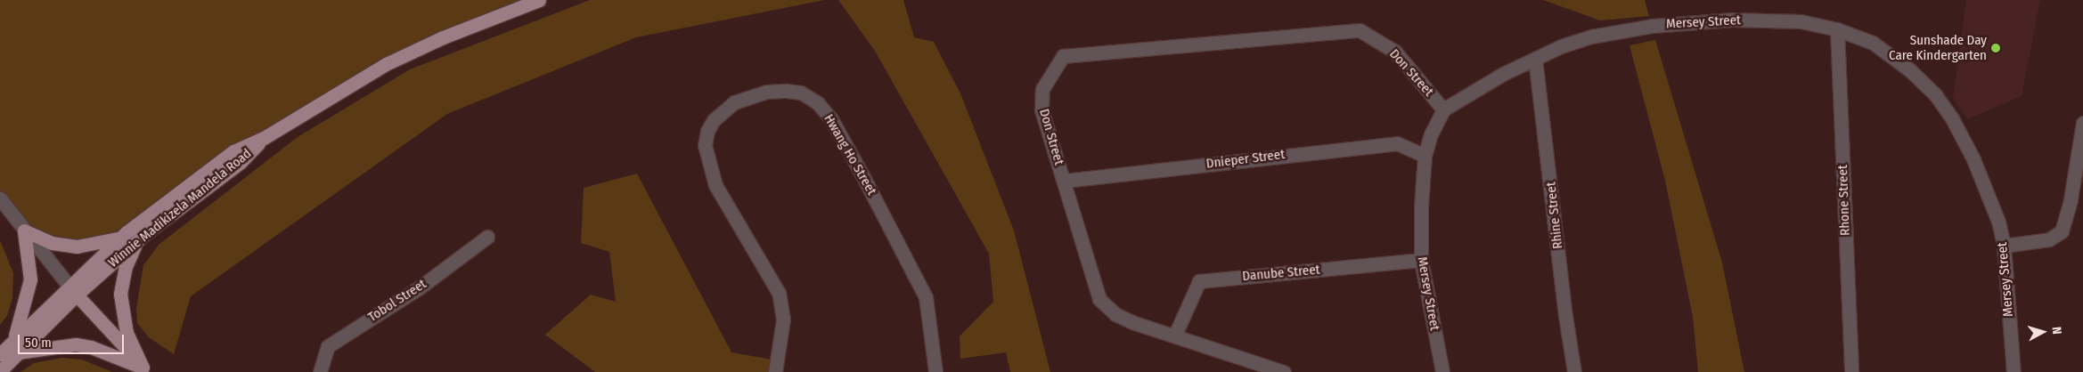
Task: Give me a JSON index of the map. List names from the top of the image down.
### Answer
{
  "streets": {
    "main road": ["Winnie Madikizela Mandela Road"],
    "street": [
      "Mersey Street",
      "Don Street",
      "Hwang Ho Street",
      "Dnieper Street",
      "Rhone Street",
      "Rhine Street",
      "Danube Street",
      "Tobol Street"
    ]
  },
  "crossings": [
    ["Mersey Street", "Don Street"],
    ["Mersey Street", "Dnieper Street"],
    ["Mersey Street", "Rhone Street"],
    ["Mersey Street", "Rhine Street"],
    ["Mersey Street", "Danube Street"],
    ["Don Street", "Dnieper Street"],
    ["Don Street", "Danube Street"]
  ],
  "places": ["Sunshade Day Care Kindergarten"],
  "scale_bar": "50 m",
  "north": "right"
}
